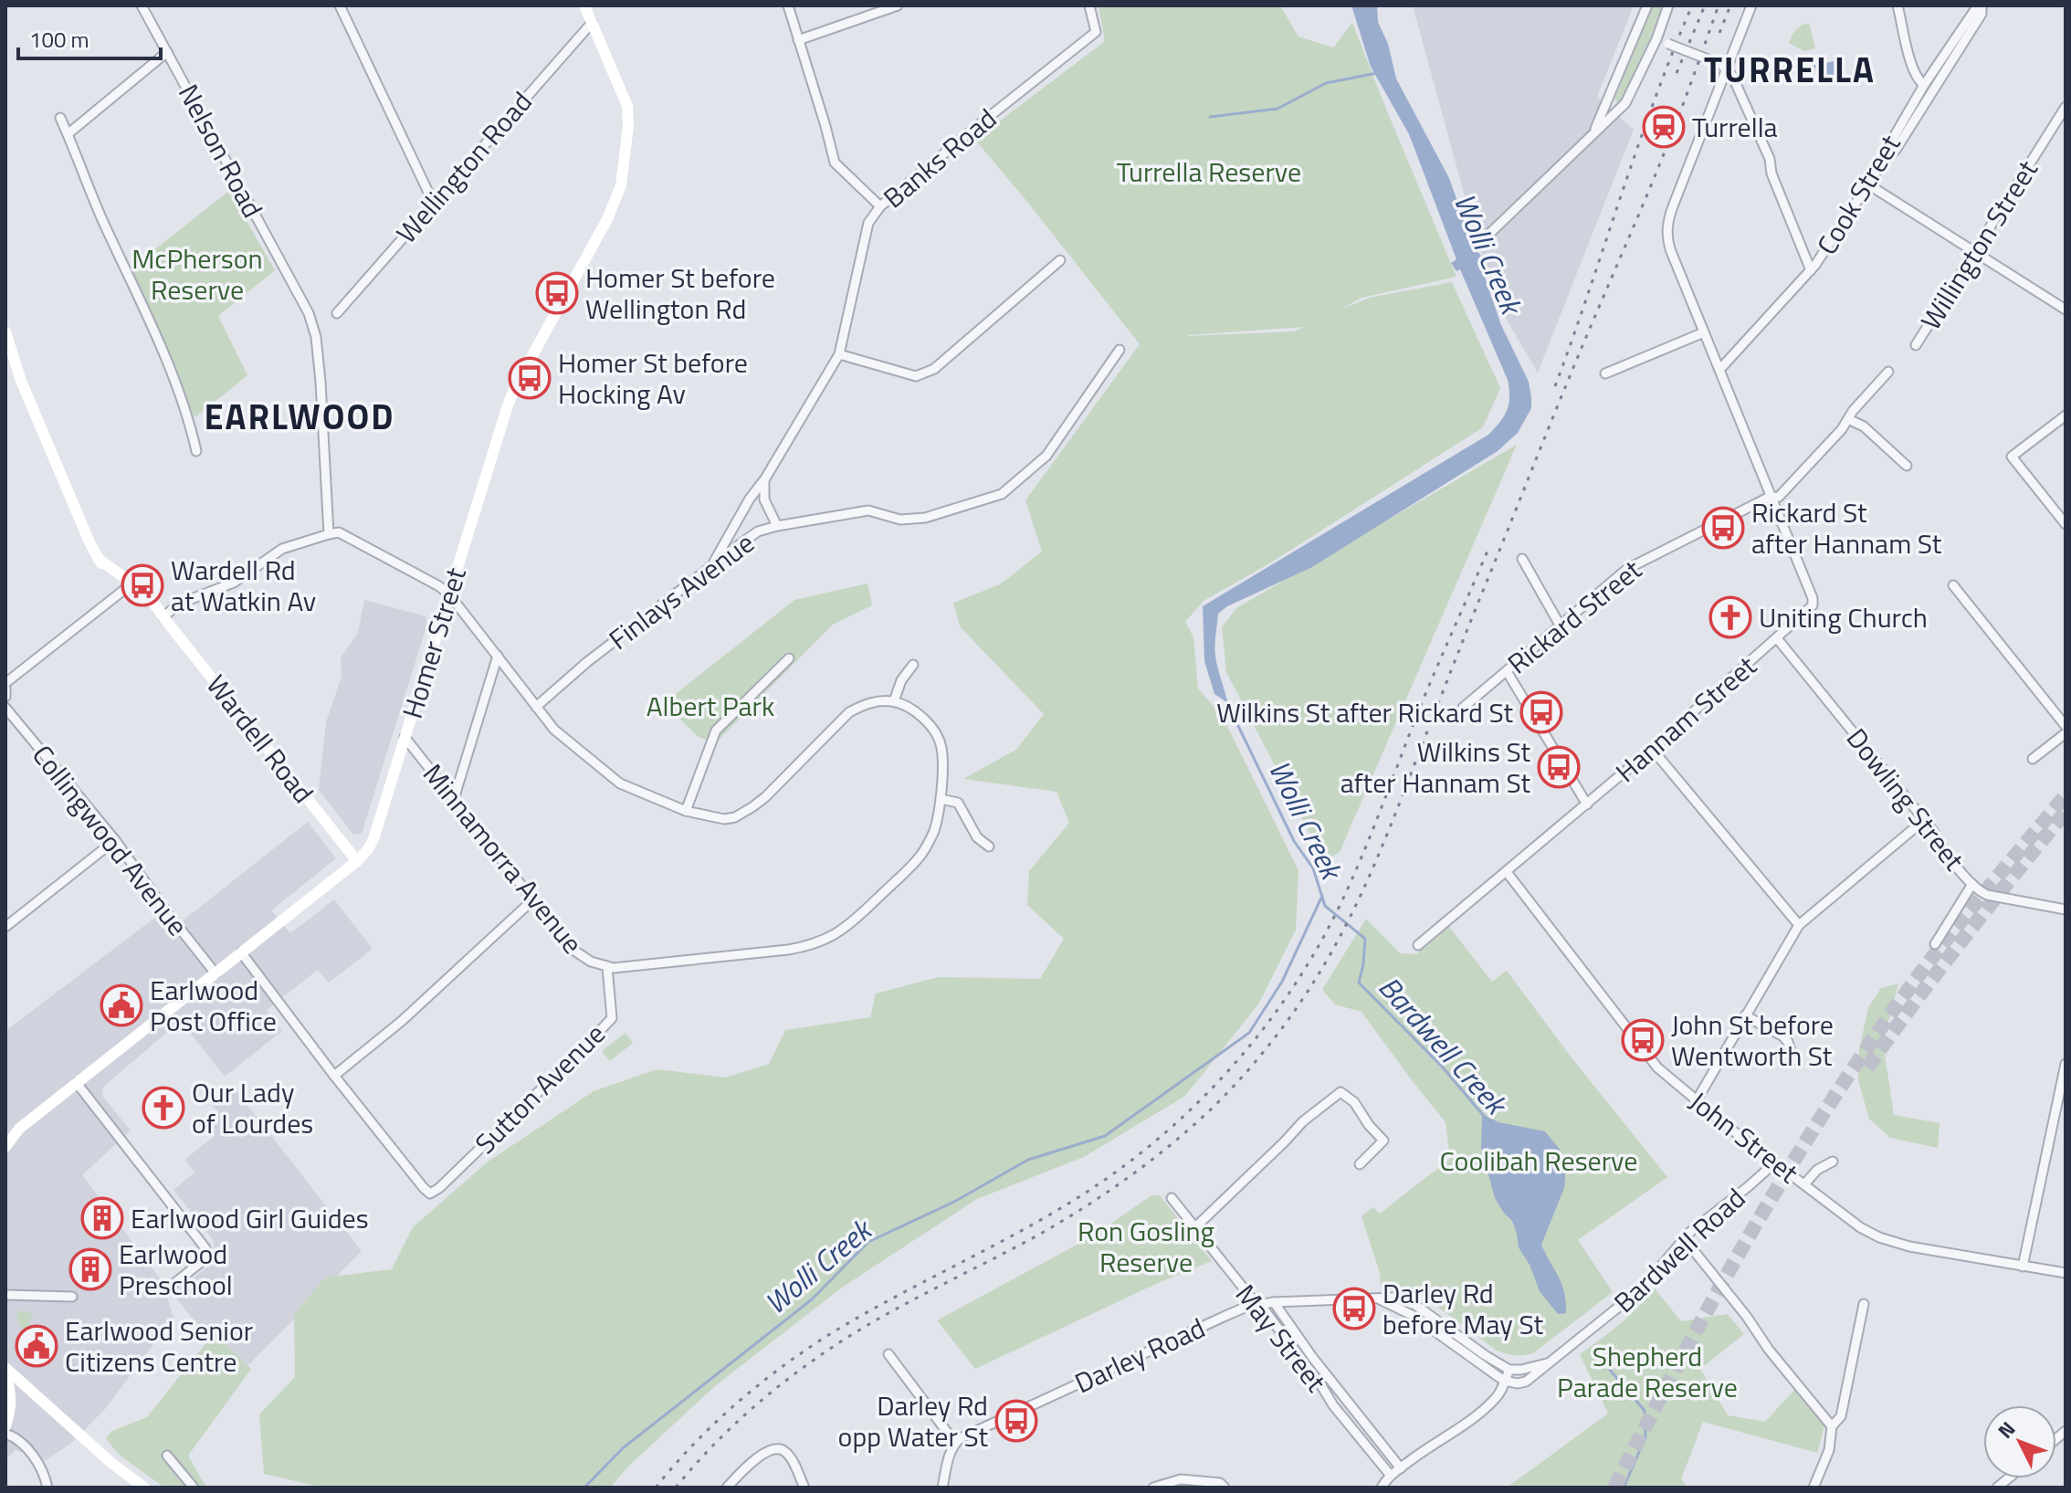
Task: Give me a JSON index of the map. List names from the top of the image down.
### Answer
{
  "streets": {
    "main road": ["Homer Street", "Wardell Road"],
    "street": [
      "Nelson Road",
      "Banks Road",
      "Wellington Road",
      "Cook Street",
      "Willington Street",
      "Finlays Avenue",
      "Rickard Street",
      "Hannam Street",
      "Dowling Street",
      "Collingwood Avenue",
      "Minnamorra Avenue",
      "Sutton Avenue",
      "John Street",
      "Bardwell Road",
      "May Street",
      "Darley Road"
    ]
  },
  "crossings": [
    ["Banks Road", "Finlays Avenue"],
    ["Wellington Road", "Homer Street"],
    ["Cook Street", "Hannam Street"],
    ["Rickard Street", "Hannam Street"],
    ["Homer Street", "Wardell Road"],
    ["Homer Street", "Collingwood Avenue"],
    ["Homer Street", "Minnamorra Avenue"],
    ["Hannam Street", "Dowling Street"],
    ["Hannam Street", "John Street"],
    ["Minnamorra Avenue", "Sutton Avenue"],
    ["John Street", "Bardwell Road"],
    ["May Street", "Darley Road"]
  ],
  "districts": ["TURRELLA", "EARLWOOD"],
  "water": ["Wolli Creek", "Bardwell Creek"],
  "parks": [
    "Turrella Reserve",
    "McPherson Reserve",
    "Albert Park",
    "Coolibah Reserve",
    "Ron Gosling Reserve",
    "Shepherd Parade Reserve"
  ],
  "places": {
    "station": ["Turrella"],
    "bus stop": [
      "Homer St before Wellington Rd",
      "Homer St before Hocking Av",
      "Rickard St after Hannam St",
      "Wardell Rd at Watkin Av",
      "Wilkins St after Rickard St",
      "Wilkins St after Hannam St",
      "John St before Wentworth St",
      "Darley Rd before May St",
      "Darley Rd opp Water St"
    ],
    "church": ["Uniting Church", "Our Lady of Lourdes"],
    "public building": ["Earlwood Post Office", "Earlwood Senior Citizens Centre"],
    "building": ["Earlwood Girl Guides", "Earlwood Preschool"]
  },
  "scale_bar": "100 m",
  "north": "top left"
}
